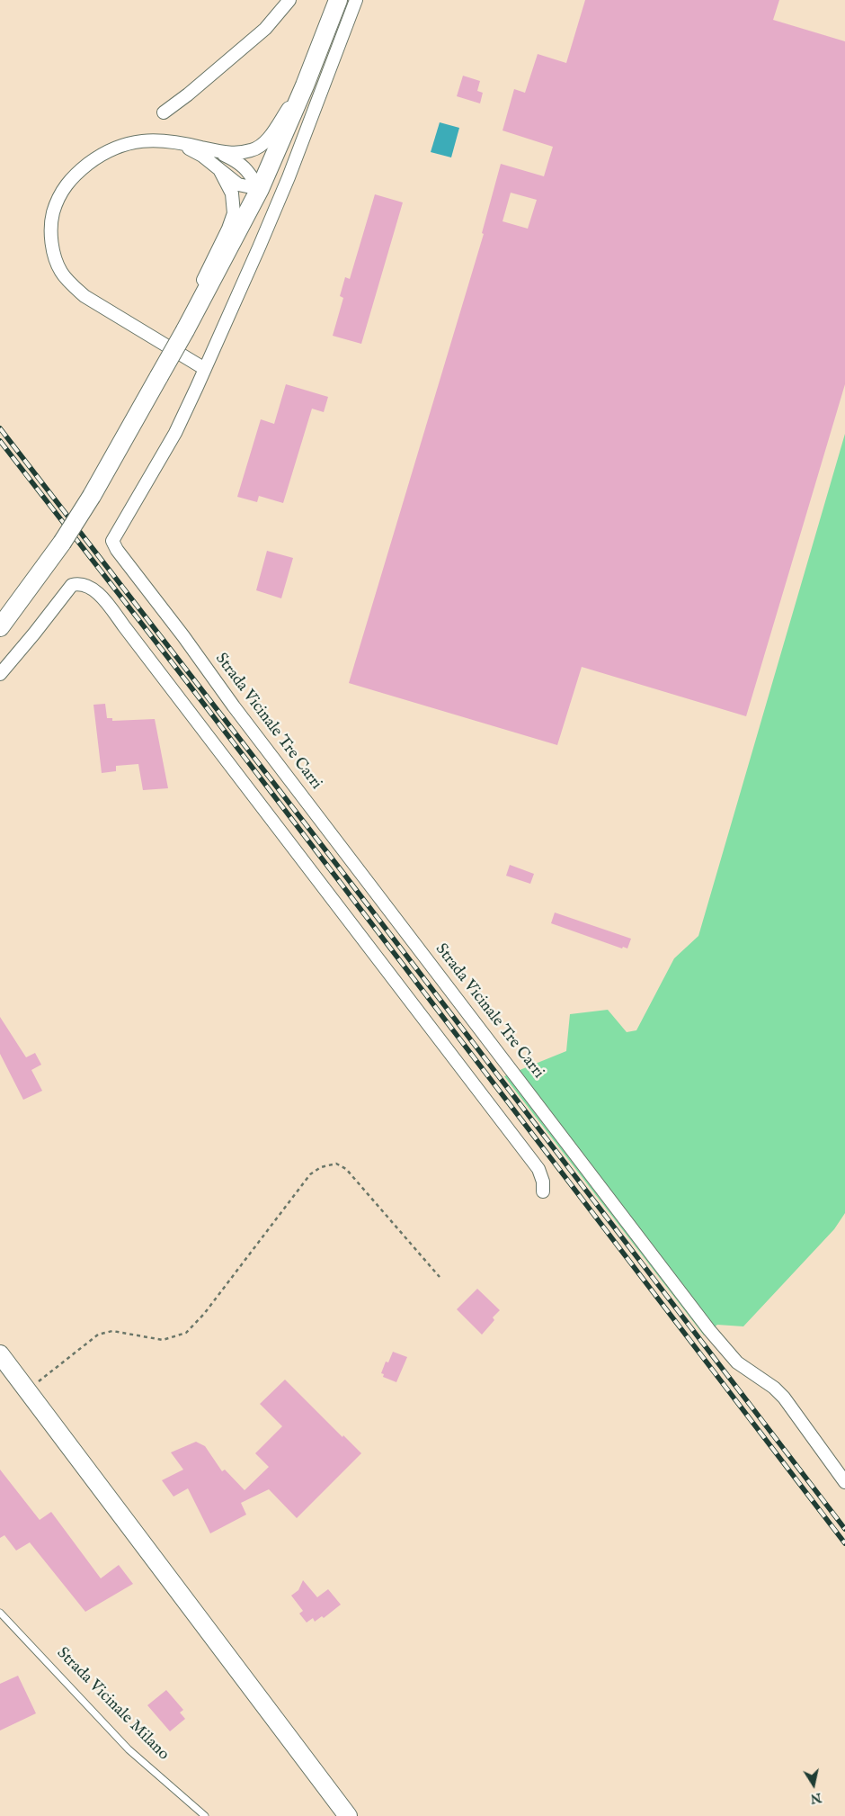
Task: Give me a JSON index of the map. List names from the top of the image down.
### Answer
{
  "streets": {
    "street": ["Strada Vicinale Tre Carri"],
    "lane": ["Strada Vicinale Milano"]
  },
  "north": "bottom"
}
